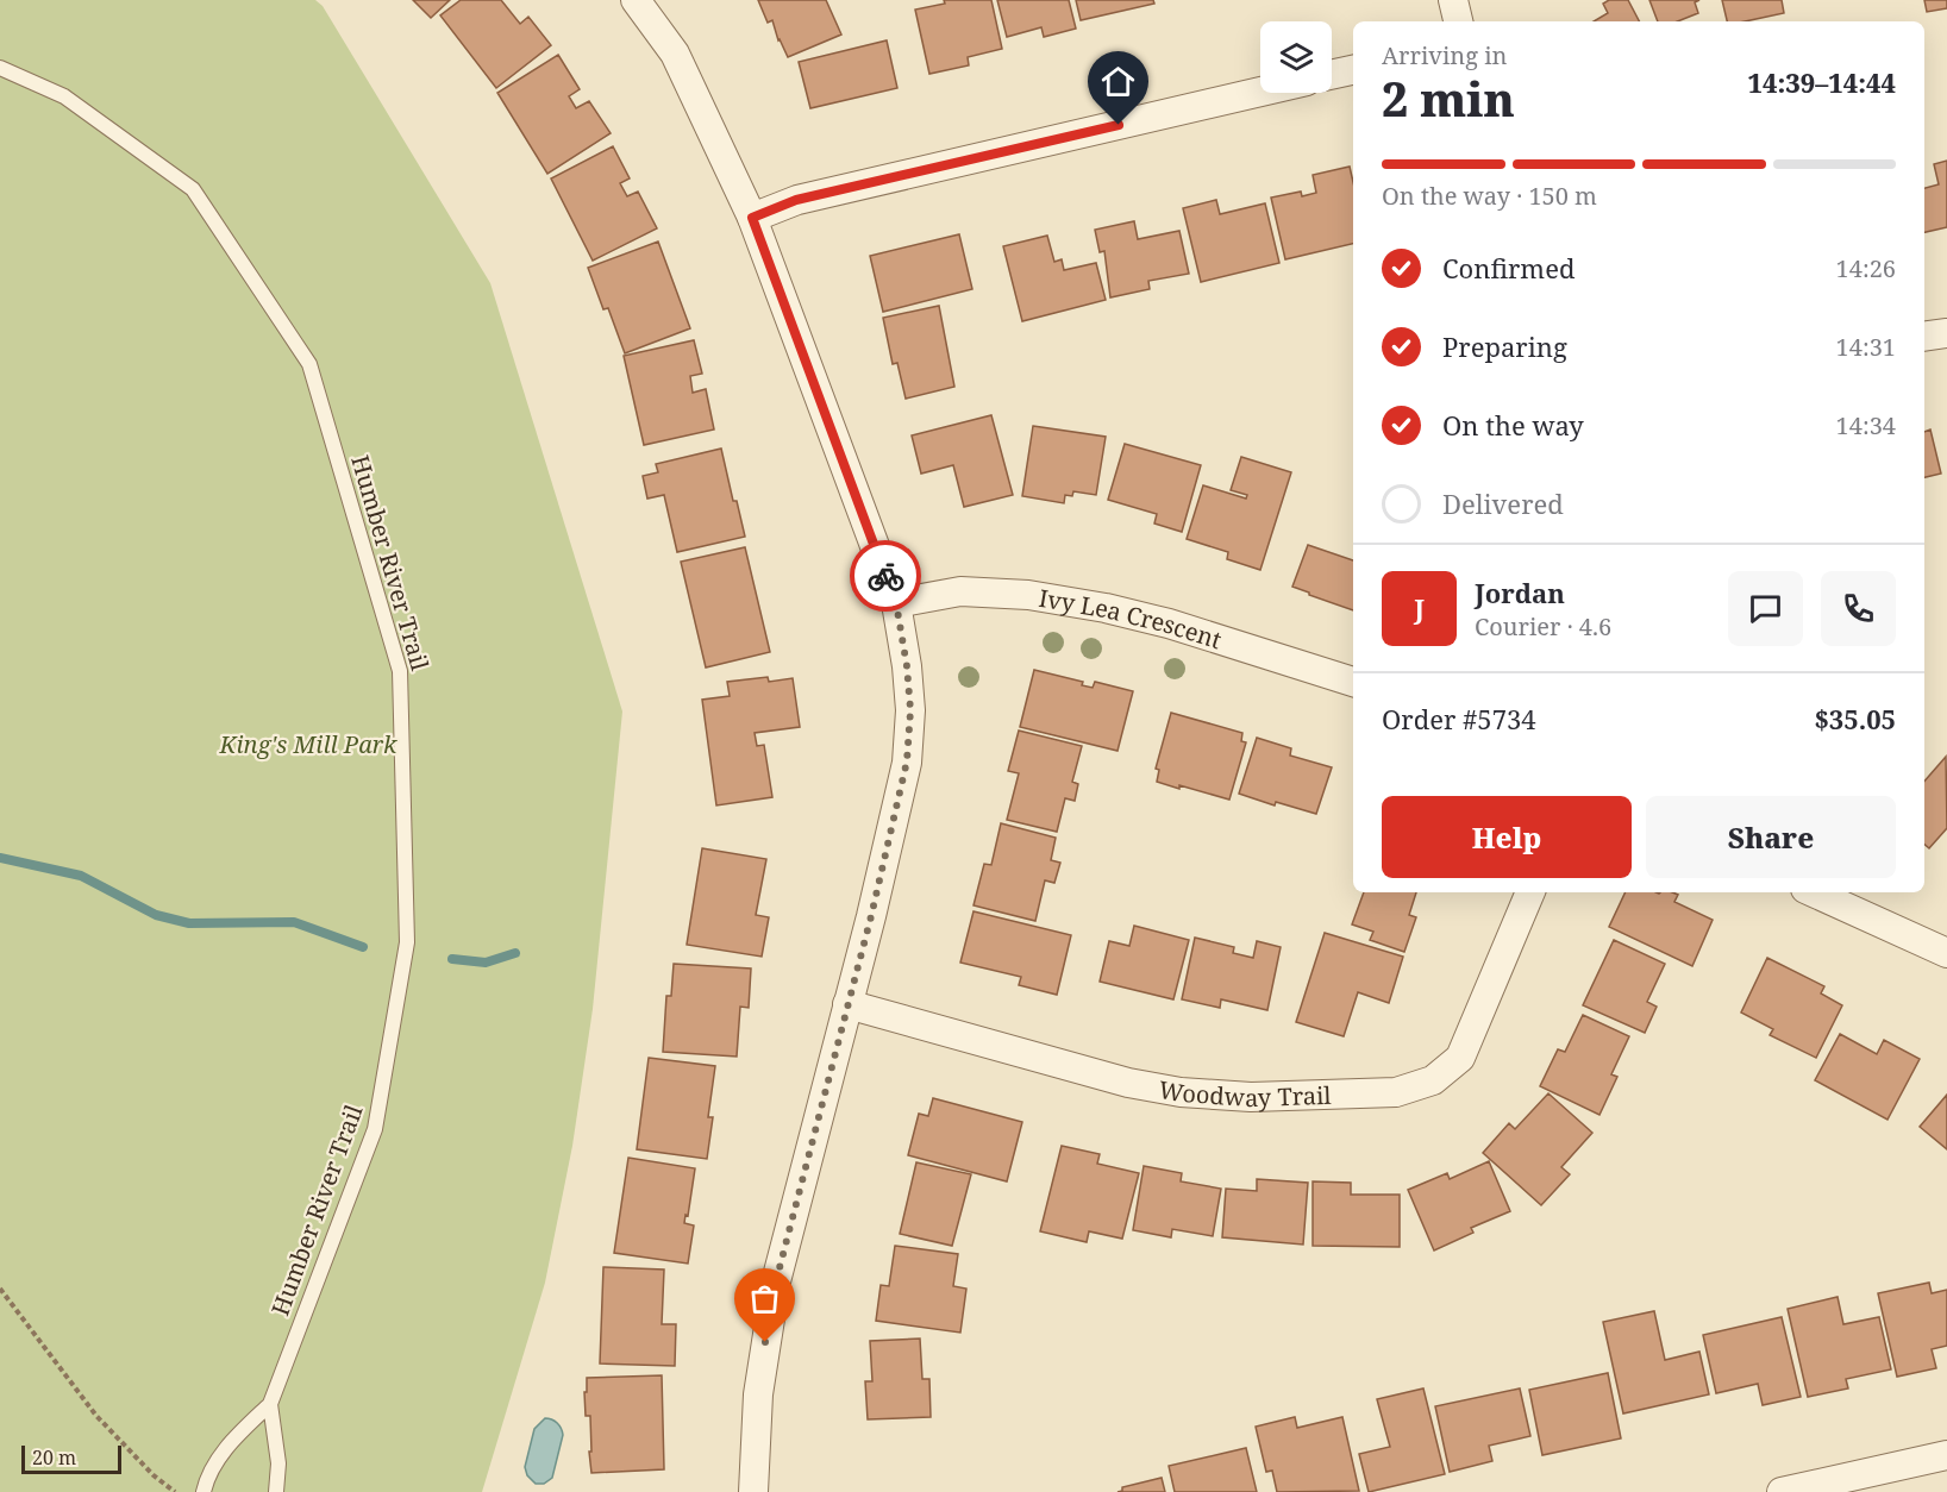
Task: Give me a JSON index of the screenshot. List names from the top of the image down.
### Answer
{
  "streets": {
    "street": ["Ivy Lea Crescent", "Woodway Trail"],
    "lane": ["Humber River Trail"]
  },
  "parks": ["King's Mill Park"],
  "scale_bar": "20 m",
  "page": {
    "heading": ["2 min", "Arriving in", "14:39–14:44"],
    "panel": [
      "Jordan",
      "Courier · 4.6",
      "Order #5734",
      "$35.05"
    ],
    "bar": "On the way · 150 m",
    "list": [
      ["Confirmed", "14:26"],
      ["Preparing", "14:31"],
      ["On the way", "14:34"],
      "Delivered"
    ],
    "round": "J",
    "buttons": ["Help", "Share"],
    "scale": "20 m"
  }
}
